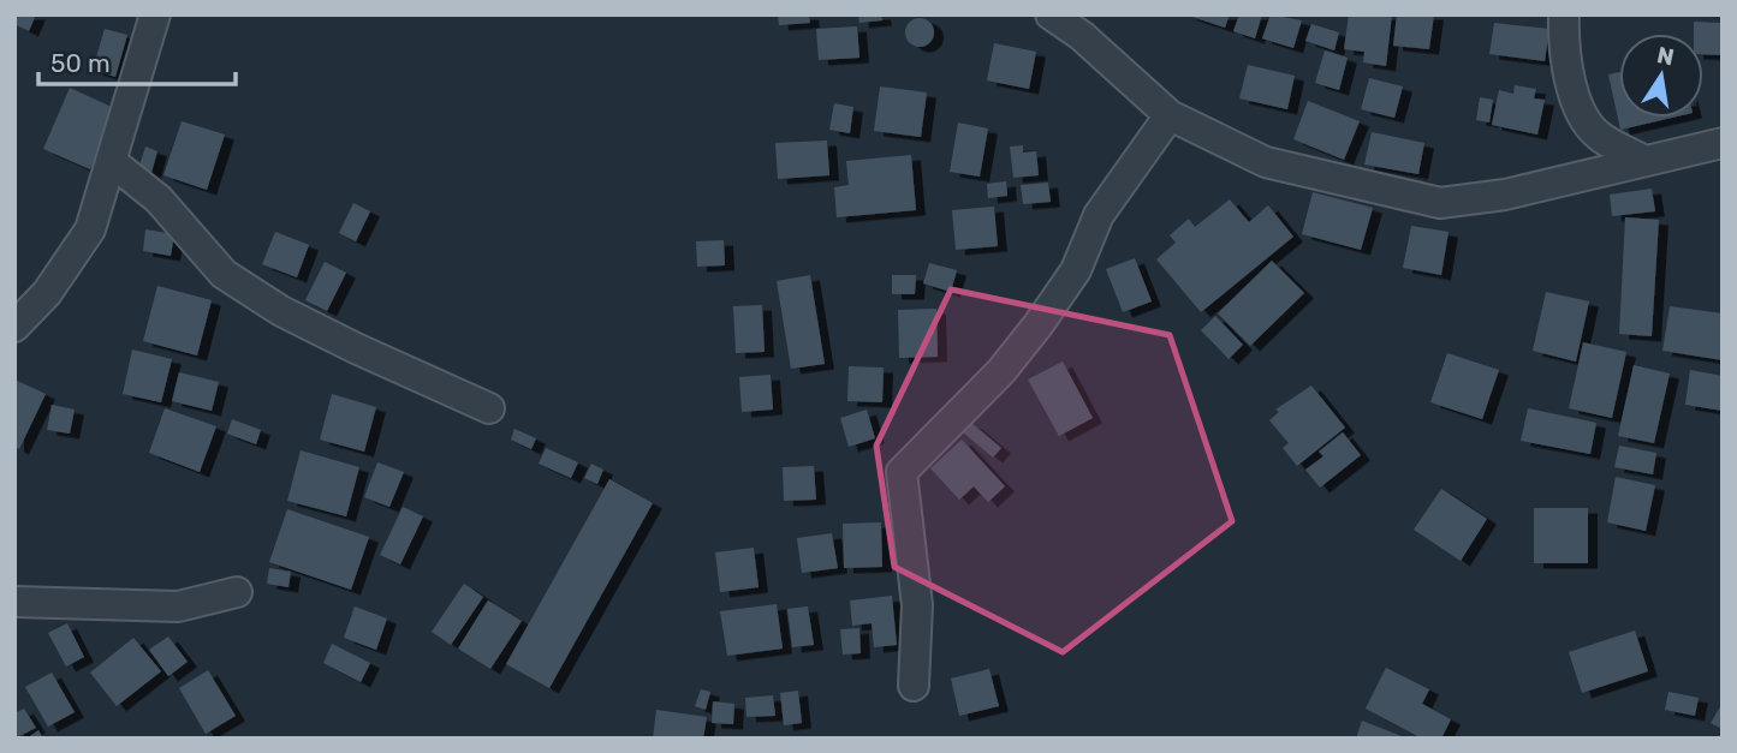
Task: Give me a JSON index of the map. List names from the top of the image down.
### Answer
{
  "scale_bar": "50 m",
  "north": "top"
}
